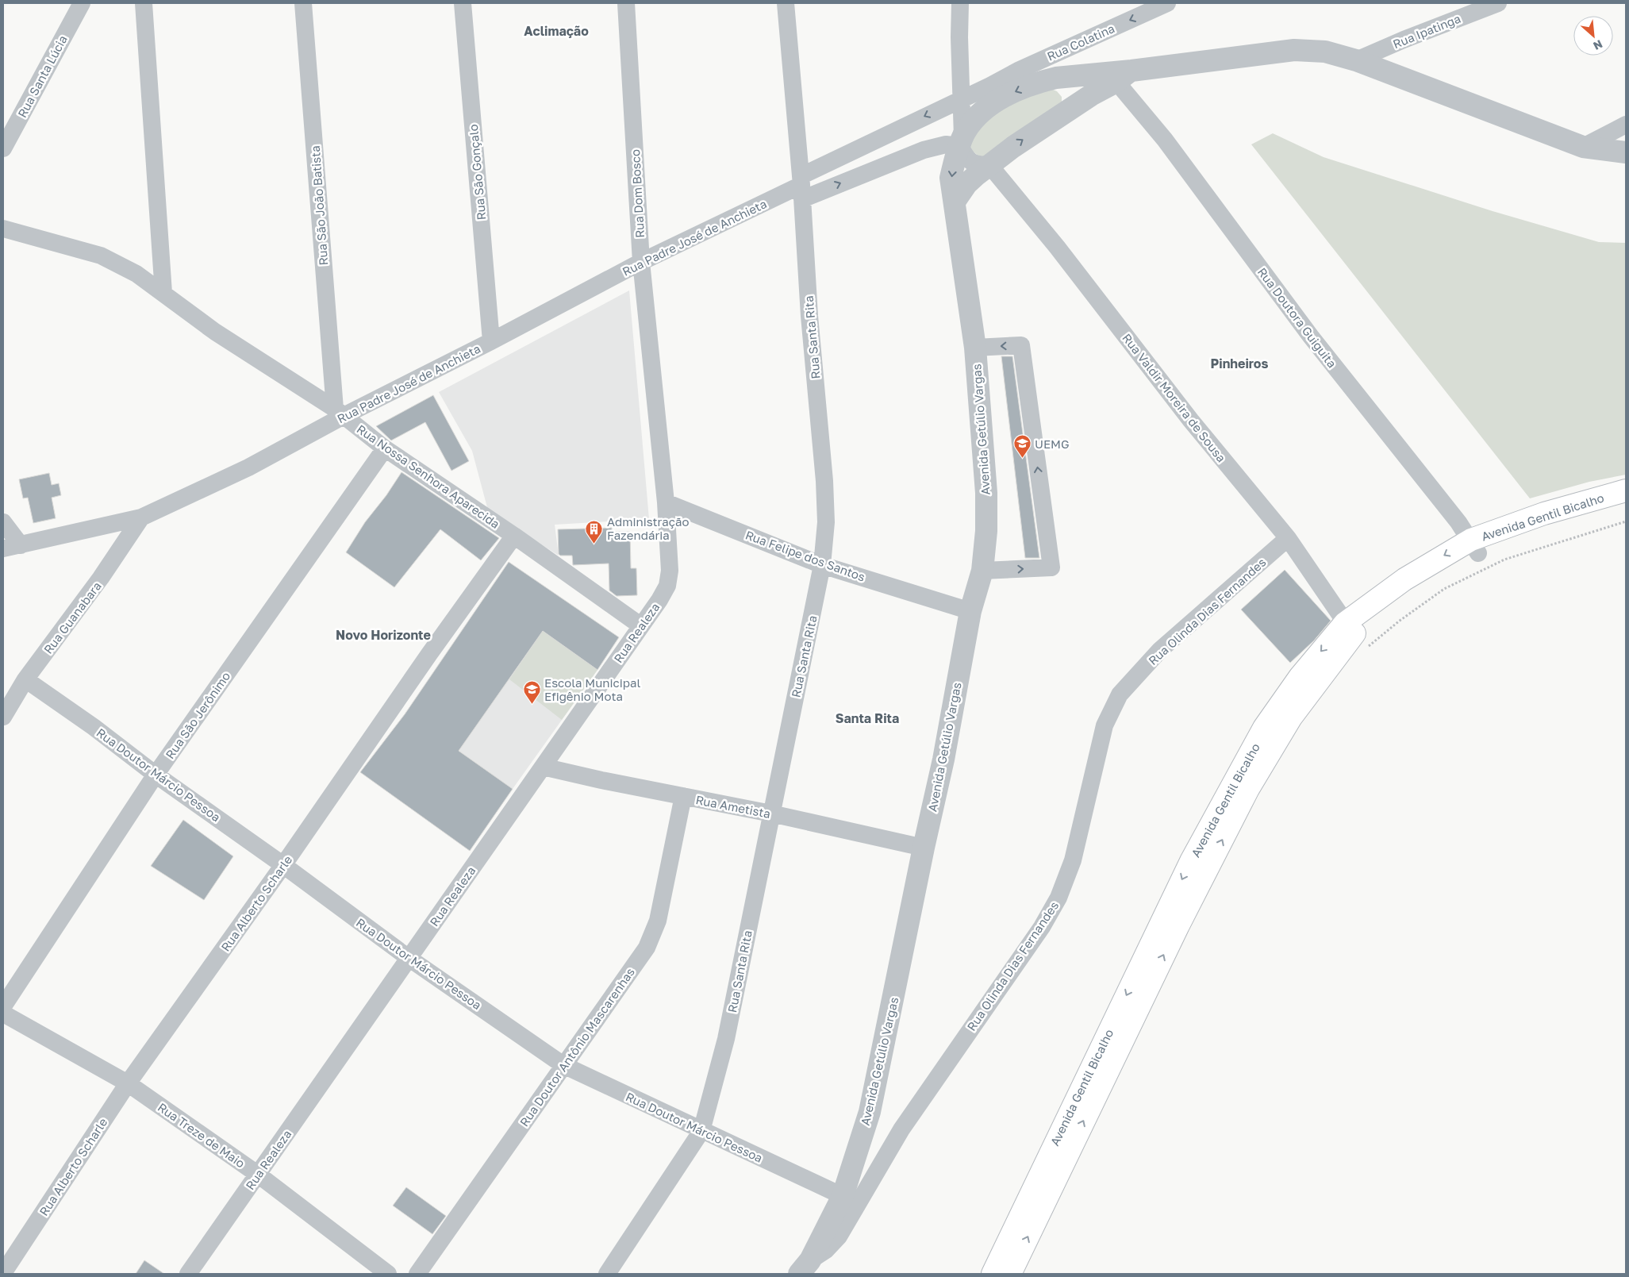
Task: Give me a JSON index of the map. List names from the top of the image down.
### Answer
{
  "streets": {
    "main road": ["Avenida Gentil Bicalho"],
    "street": [
      "Rua Ipatinga",
      "Rua Colatina",
      "Rua Santa Lúcia",
      "Rua São Gonçalo",
      "Rua Dom Bosco",
      "Rua São João Batista",
      "Rua Padre José de Anchieta",
      "Rua Doutora Guiguita",
      "Rua Santa Rita",
      "Rua Valdir Moreira de Sousa",
      "Avenida Getúlio Vargas",
      "Rua Nossa Senhora Aparecida",
      "Rua Felipe dos Santos",
      "Rua Olinda Dias Fernandes",
      "Rua Guanabara",
      "Rua Realeza",
      "Rua São Jerônimo",
      "Rua Doutor Márcio Pessoa",
      "Rua Ametista",
      "Rua Alberto Scharle",
      "Rua Doutor Antônio Mascarenhas",
      "Rua Treze de Maio"
    ]
  },
  "crossings": [
    ["Rua Ipatinga", "Avenida Getúlio Vargas"],
    ["Rua Colatina", "Rua Padre José de Anchieta"],
    ["Rua Colatina", "Avenida Getúlio Vargas"],
    ["Rua São Gonçalo", "Rua Padre José de Anchieta"],
    ["Rua Dom Bosco", "Rua Padre José de Anchieta"],
    ["Rua Dom Bosco", "Rua Felipe dos Santos"],
    ["Rua Dom Bosco", "Rua Realeza"],
    ["Rua São João Batista", "Rua Padre José de Anchieta"],
    ["Rua São João Batista", "Rua Nossa Senhora Aparecida"],
    ["Rua Padre José de Anchieta", "Rua Santa Rita"],
    ["Rua Padre José de Anchieta", "Avenida Getúlio Vargas"],
    ["Rua Padre José de Anchieta", "Rua Nossa Senhora Aparecida"],
    ["Rua Padre José de Anchieta", "Rua Guanabara"],
    ["Rua Doutora Guiguita", "Avenida Getúlio Vargas"],
    ["Rua Doutora Guiguita", "Avenida Gentil Bicalho"],
    ["Rua Santa Rita", "Rua Felipe dos Santos"],
    ["Rua Santa Rita", "Rua Doutor Márcio Pessoa"],
    ["Rua Santa Rita", "Rua Ametista"],
    ["Rua Valdir Moreira de Sousa", "Avenida Gentil Bicalho"],
    ["Rua Valdir Moreira de Sousa", "Rua Olinda Dias Fernandes"],
    ["Avenida Getúlio Vargas", "Rua Felipe dos Santos"],
    ["Avenida Getúlio Vargas", "Rua Olinda Dias Fernandes"],
    ["Avenida Getúlio Vargas", "Rua Doutor Márcio Pessoa"],
    ["Avenida Getúlio Vargas", "Rua Ametista"],
    ["Rua Nossa Senhora Aparecida", "Rua Realeza"],
    ["Rua Nossa Senhora Aparecida", "Rua São Jerônimo"],
    ["Rua Nossa Senhora Aparecida", "Rua Alberto Scharle"],
    ["Rua Felipe dos Santos", "Rua Realeza"],
    ["Rua Olinda Dias Fernandes", "Rua Doutor Márcio Pessoa"],
    ["Rua Guanabara", "Rua Doutor Márcio Pessoa"],
    ["Rua Realeza", "Rua Doutor Márcio Pessoa"],
    ["Rua Realeza", "Rua Ametista"],
    ["Rua Realeza", "Rua Treze de Maio"],
    ["Rua São Jerônimo", "Rua Doutor Márcio Pessoa"],
    ["Rua Doutor Márcio Pessoa", "Rua Alberto Scharle"],
    ["Rua Doutor Márcio Pessoa", "Rua Doutor Antônio Mascarenhas"],
    ["Rua Ametista", "Rua Doutor Antônio Mascarenhas"],
    ["Rua Alberto Scharle", "Rua Treze de Maio"]
  ],
  "districts": [
    "Aclimação",
    "Pinheiros",
    "Novo Horizonte",
    "Santa Rita"
  ],
  "places": {
    "school or university": ["UEMG", "Escola Municipal Efigênio Mota"],
    "building": ["Administração Fazendária"]
  },
  "north": "bottom right"
}
